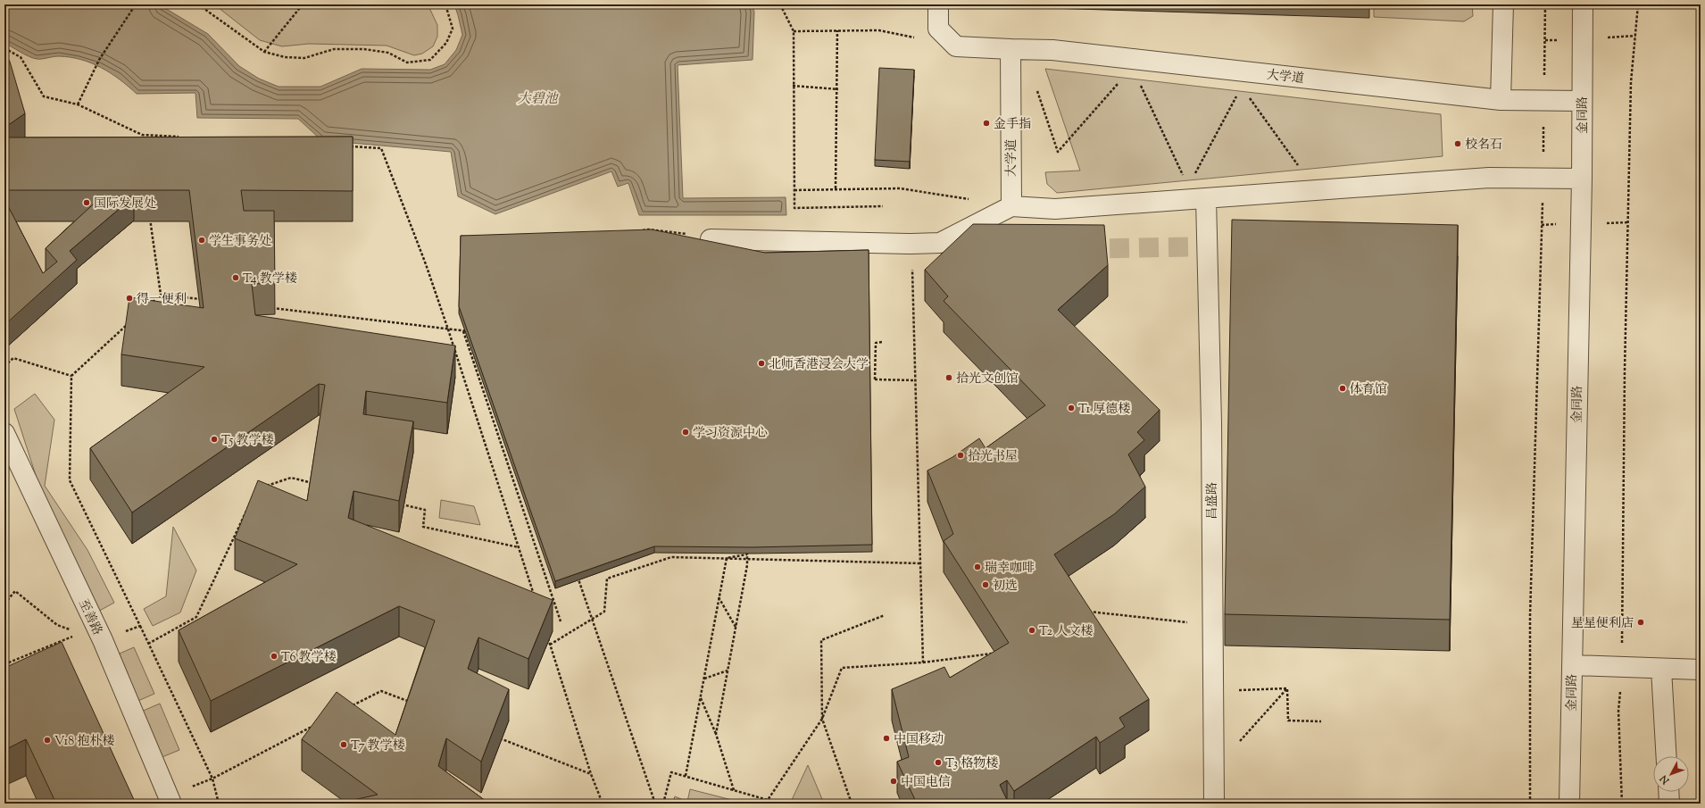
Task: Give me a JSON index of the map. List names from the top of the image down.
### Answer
{
  "streets": {
    "street": [
      "大学道",
      "金同路",
      "昌盛路",
      "至善路"
    ]
  },
  "crossings": [
    ["大学道", "金同路"]
  ],
  "water": ["大碧池"],
  "places": [
    "金手指",
    "校名石",
    "国际发展处",
    "学生事务处",
    "T4 教学楼",
    "得一便利",
    "北师香港浸会大学",
    "拾光文创馆",
    "体育馆",
    "T1 厚德楼",
    "学习资源中心",
    "T5 教学楼",
    "拾光书屋",
    "瑞幸咖啡",
    "初选",
    "星星便利店",
    "T2 人文楼",
    "T6 教学楼",
    "中国移动",
    "V18 抱朴楼",
    "T7 教学楼",
    "T3 格物楼",
    "中国电信"
  ],
  "north": "bottom left"
}
